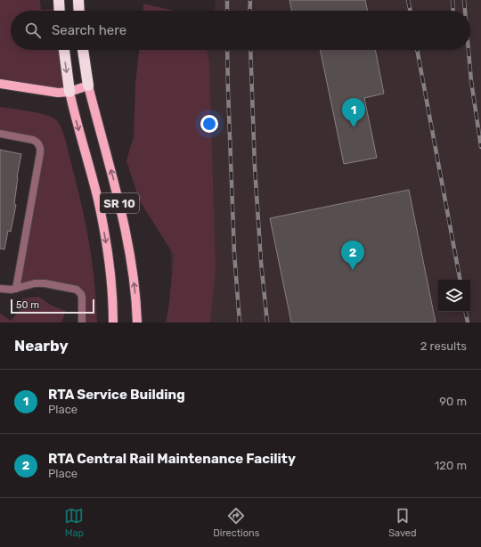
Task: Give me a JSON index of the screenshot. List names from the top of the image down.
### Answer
{
  "streets": {
    "main road": ["SR 10"]
  },
  "scale_bar": "50 m",
  "page": {
    "search": "Search here",
    "pins": ["1", "2"],
    "scale": "50 m",
    "heading": ["Nearby", "2 results"],
    "list": [
      {
        "mark": "1",
        "name": "RTA Service Building",
        "note": "Place",
        "value": "90 m"
      },
      {
        "mark": "2",
        "name": "RTA Central Rail Maintenance Facility",
        "note": "Place",
        "value": "120 m"
      }
    ],
    "nav": ["Map", "Directions", "Saved"]
  }
}
